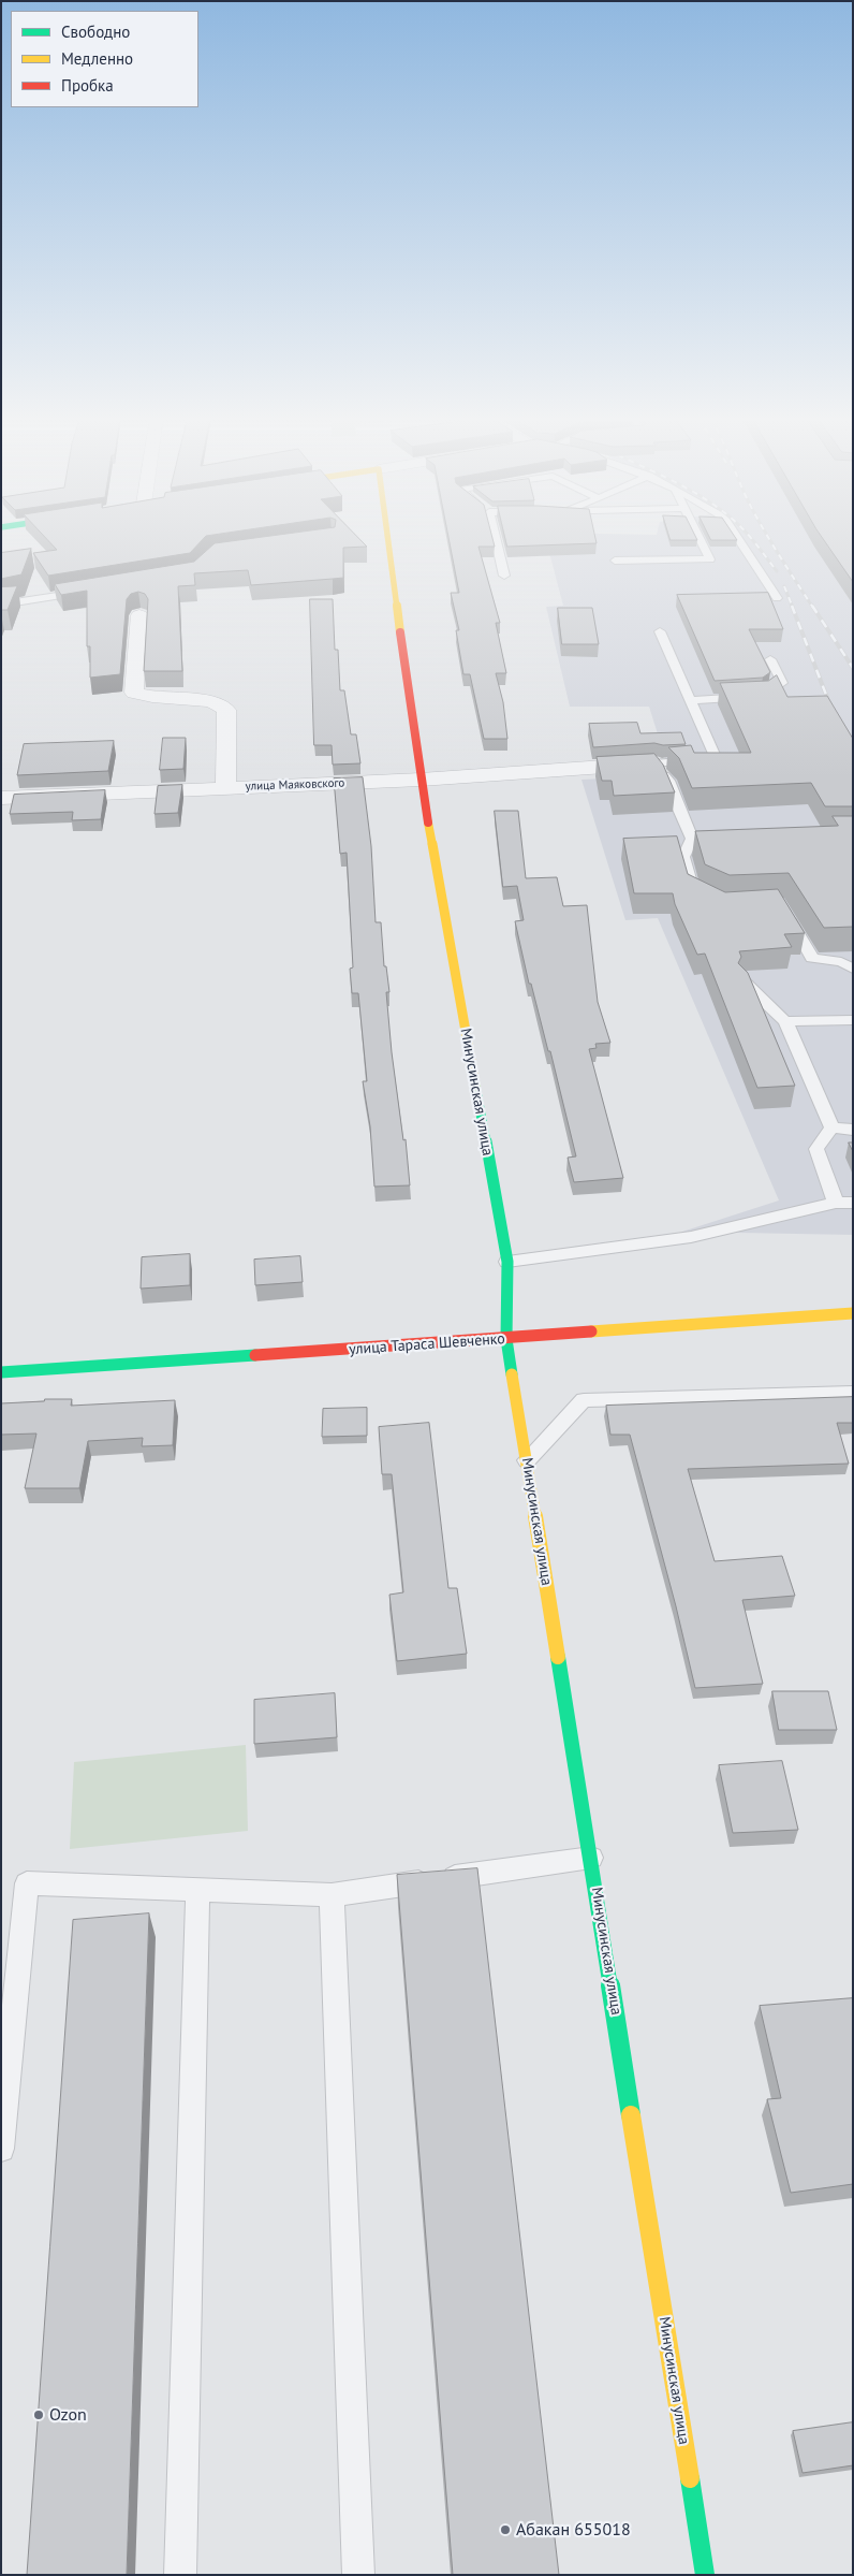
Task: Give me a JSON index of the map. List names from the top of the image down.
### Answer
{
  "streets": {
    "street": ["улица Маяковского", "Минусинская улица", "улица Тараса Шевченко"]
  },
  "crossings": [
    ["улица Маяковского", "Минусинская улица"],
    ["Минусинская улица", "улица Тараса Шевченко"]
  ],
  "places": ["Ozon", "Абакан 655018"],
  "legend": ["Свободно", "Медленно", "Пробка"]
}
